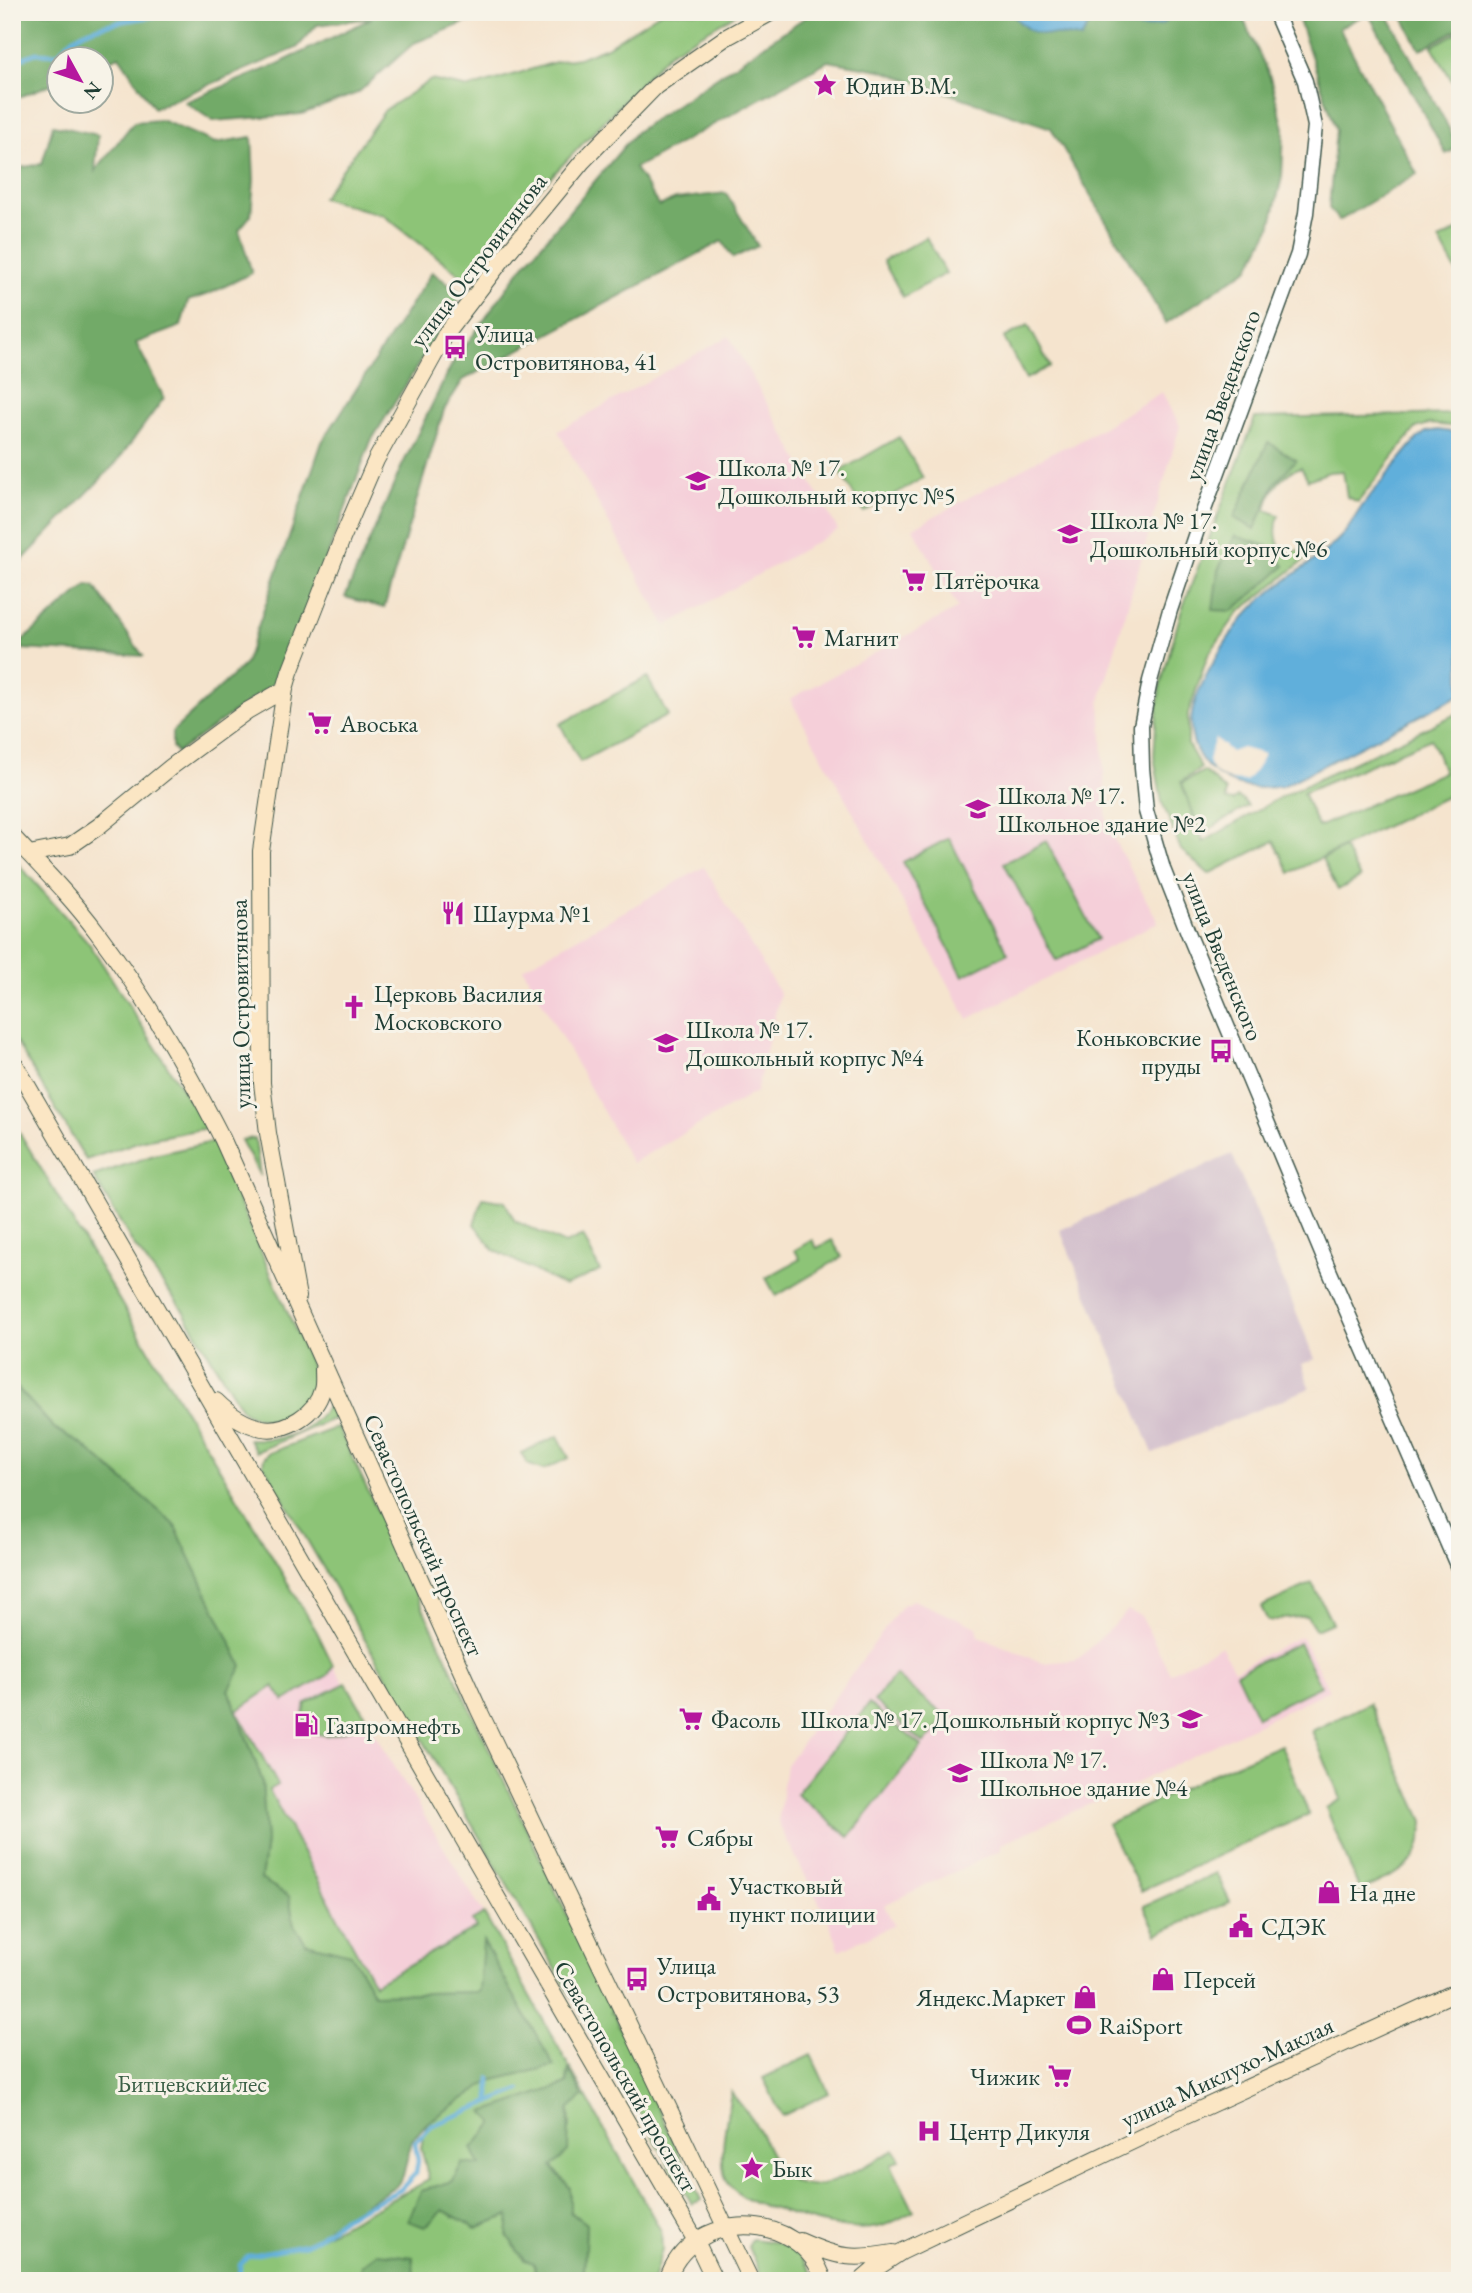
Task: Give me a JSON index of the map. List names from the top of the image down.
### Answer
{
  "streets": {
    "main road": ["улица Островитянова", "Севастопольский проспект", "улица Миклухо-Маклая"],
    "street": ["улица Введенского"]
  },
  "crossings": [
    ["улица Островитянова", "Севастопольский проспект"],
    ["Севастопольский проспект", "улица Миклухо-Маклая"]
  ],
  "parks": ["Битцевский лес"],
  "places": {
    "place": ["Юдин В.М.", "Бык"],
    "bus stop": ["Улица Островитянова, 41", "Коньковские пруды", "Улица Островитянова, 53"],
    "school or university": [
      "Школа № 17. Дошкольный корпус №5",
      "Школа № 17. Дошкольный корпус №6",
      "Школа № 17. Школьное здание №2",
      "Школа № 17. Дошкольный корпус №4",
      "Школа № 17. Дошкольный корпус №3",
      "Школа № 17. Школьное здание №4"
    ],
    "supermarket": [
      "Пятёрочка",
      "Магнит",
      "Авоська",
      "Фасоль",
      "Сябры",
      "Чижик"
    ],
    "restaurant": ["Шаурма №1"],
    "church": ["Церковь Василия Московского"],
    "fuel station": ["Газпромнефть"],
    "shop": ["На дне", "Персей", "Яндекс.Маркет"],
    "public building": ["Участковый пункт полиции", "СДЭК"],
    "sports": ["RaiSport"],
    "hospital": ["Центр Дикуля"]
  },
  "north": "bottom right"
}
